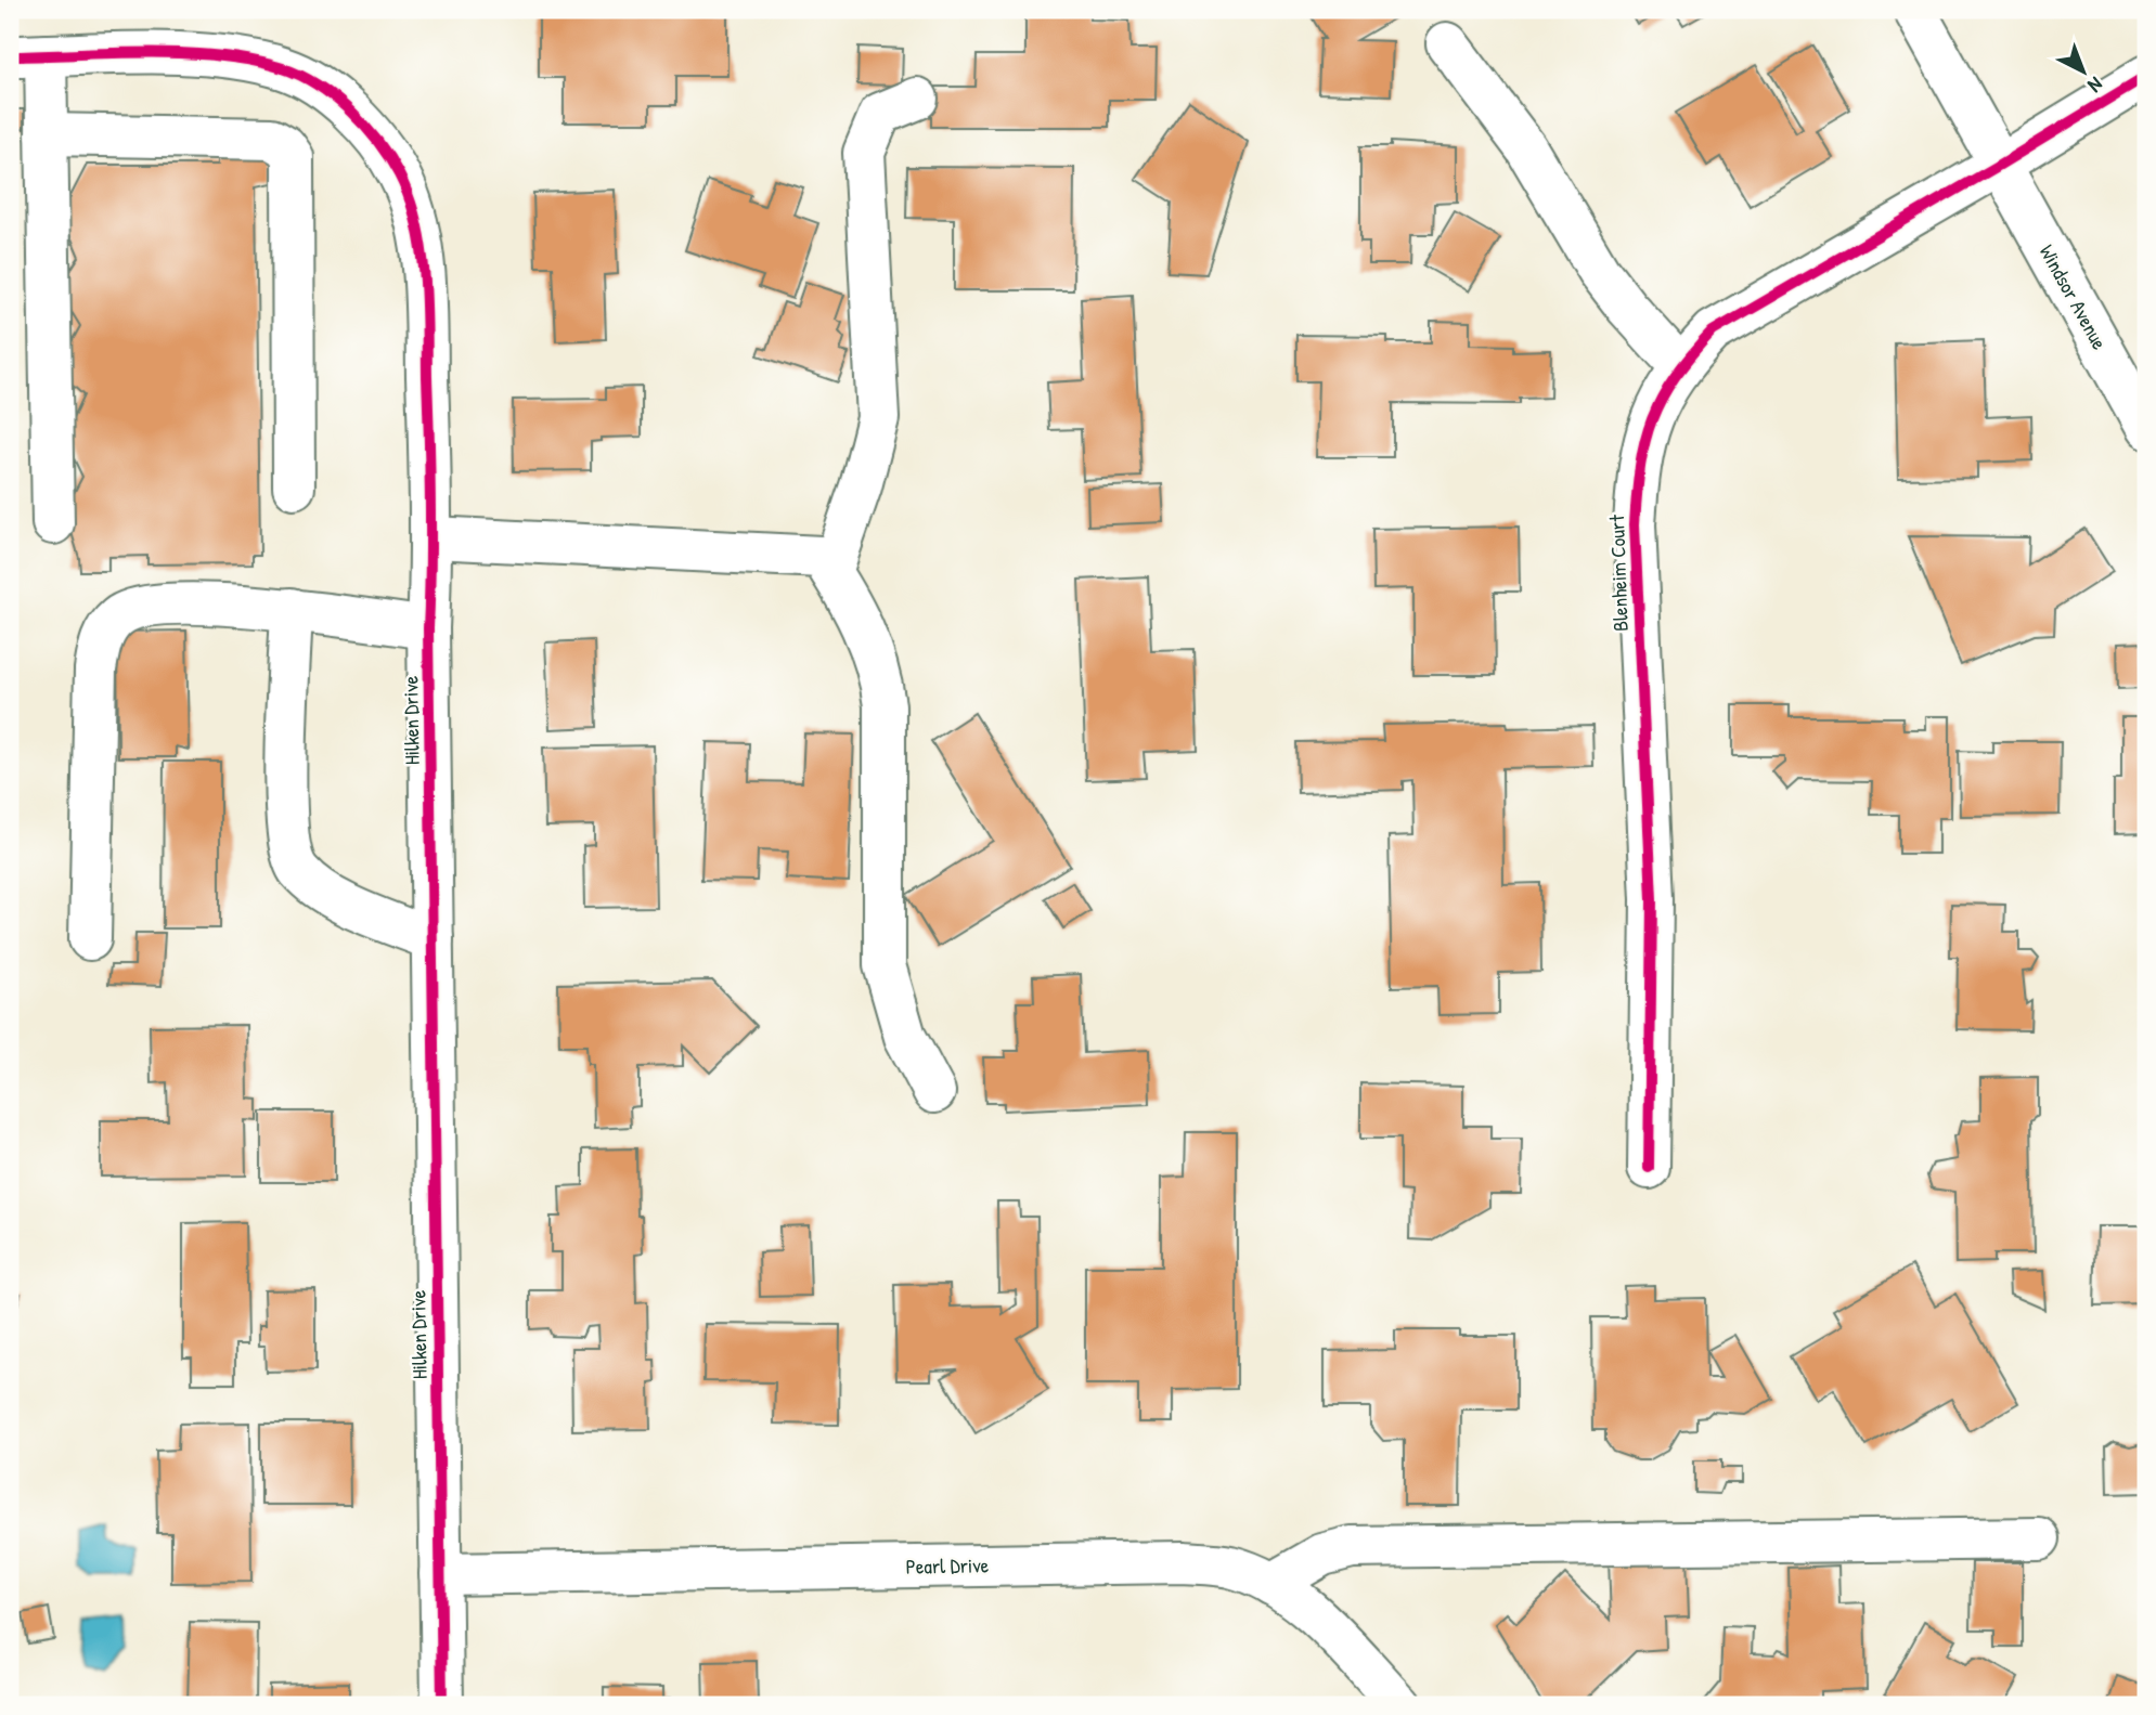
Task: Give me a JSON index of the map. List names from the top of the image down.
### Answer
{
  "streets": {
    "street": [
      "Windsor Avenue",
      "Blenheim Court",
      "Hilken Drive",
      "Pearl Drive"
    ]
  },
  "crossings": [
    ["Windsor Avenue", "Blenheim Court"],
    ["Hilken Drive", "Pearl Drive"]
  ],
  "north": "bottom right"
}
